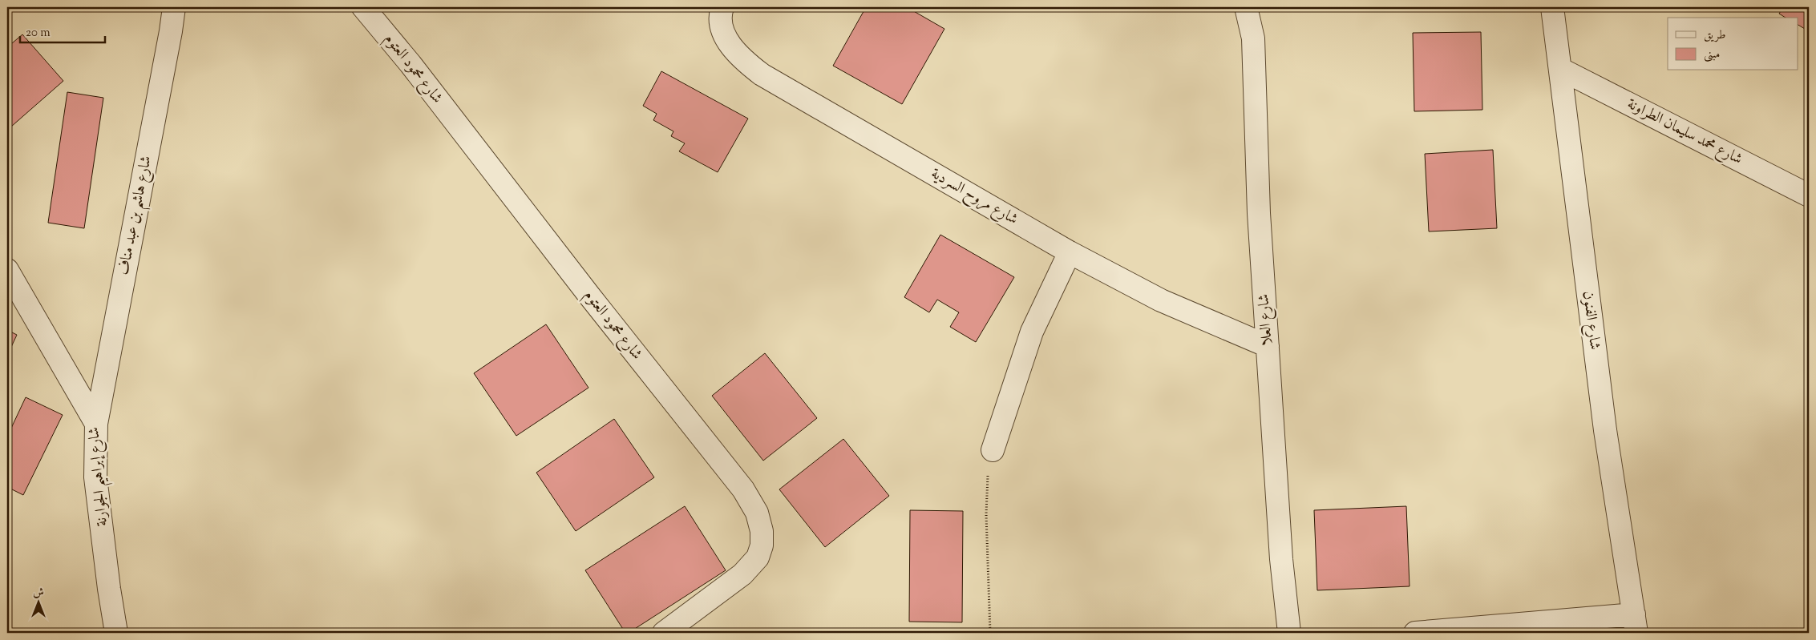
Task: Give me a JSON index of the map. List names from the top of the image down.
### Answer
{
  "streets": {
    "street": [
      "شارع محمود العتوم",
      "شارع محمد سليمان الطراونة",
      "شارع مروح السردية",
      "شارع هاشم بن عبد مناف",
      "شارع العلا",
      "شارع الفنون",
      "شارع إبراهيم الجوارنة"
    ]
  },
  "crossings": [
    ["شارع محمد سليمان الطراونة", "شارع الفنون"],
    ["شارع مروح السردية", "شارع العلا"],
    ["شارع هاشم بن عبد مناف", "شارع إبراهيم الجوارنة"]
  ],
  "legend": ["طريق", "مبنى"],
  "scale_bar": "20 m",
  "north": "top"
}
